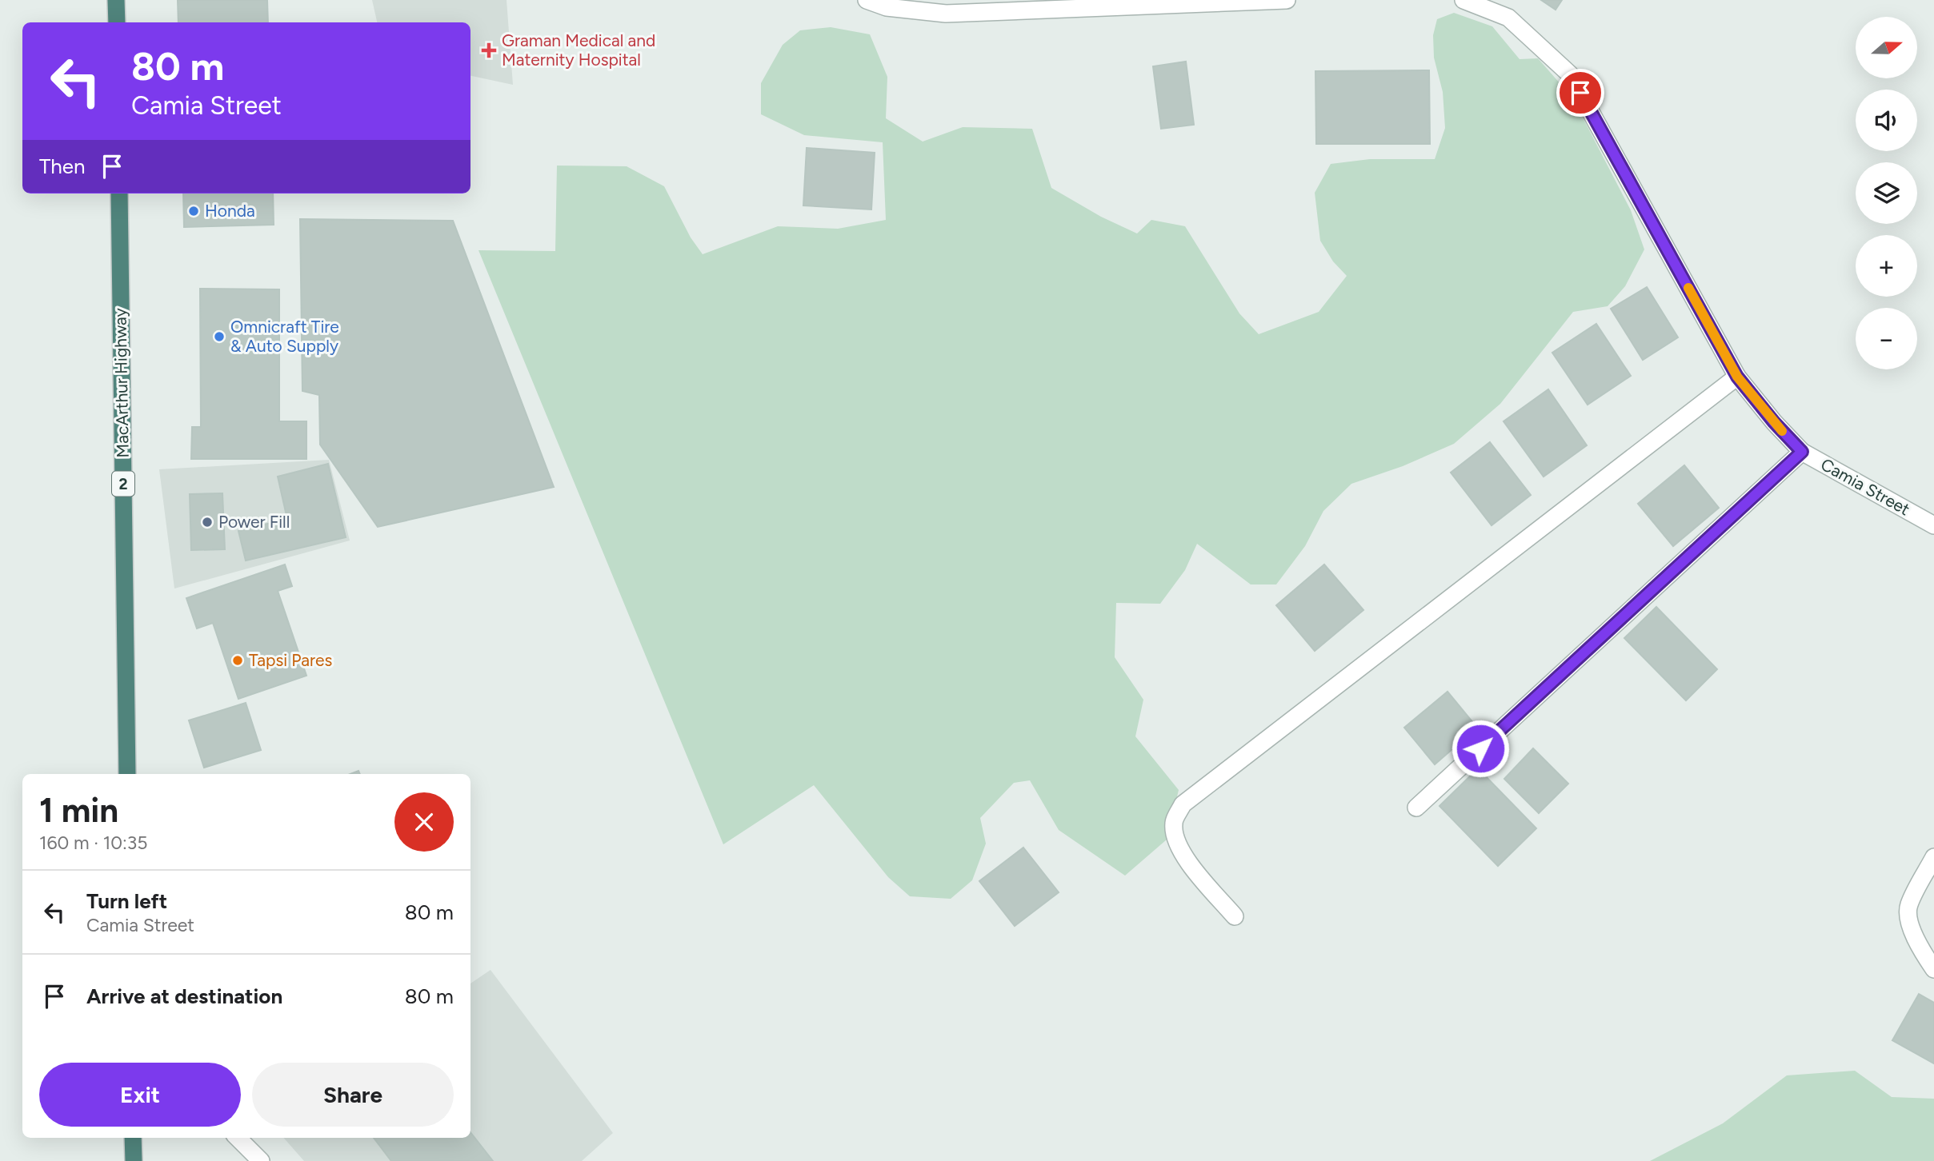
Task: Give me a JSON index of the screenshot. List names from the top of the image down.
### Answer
{
  "streets": {
    "highway": ["MacArthur Highway", "2"],
    "street": ["Camia Street"]
  },
  "places": {
    "health": ["Graman Medical and Maternity Hospital"],
    "other": [
      "Honda",
      "Omnicraft Tire & Auto Supply",
      "Power Fill",
      "Tapsi Pares"
    ]
  },
  "north": "right",
  "page": {
    "map_buttons": ["+", "−"],
    "turn": ["80 m", "Camia Street"],
    "then": "Then",
    "heading": ["1 min", "160 m · 10:35"],
    "list": [
      {
        "name": "Turn left",
        "note": "Camia Street",
        "value": "80 m"
      },
      {
        "name": "Arrive at destination",
        "value": "80 m"
      }
    ],
    "buttons": ["Exit", "Share"]
  }
}
